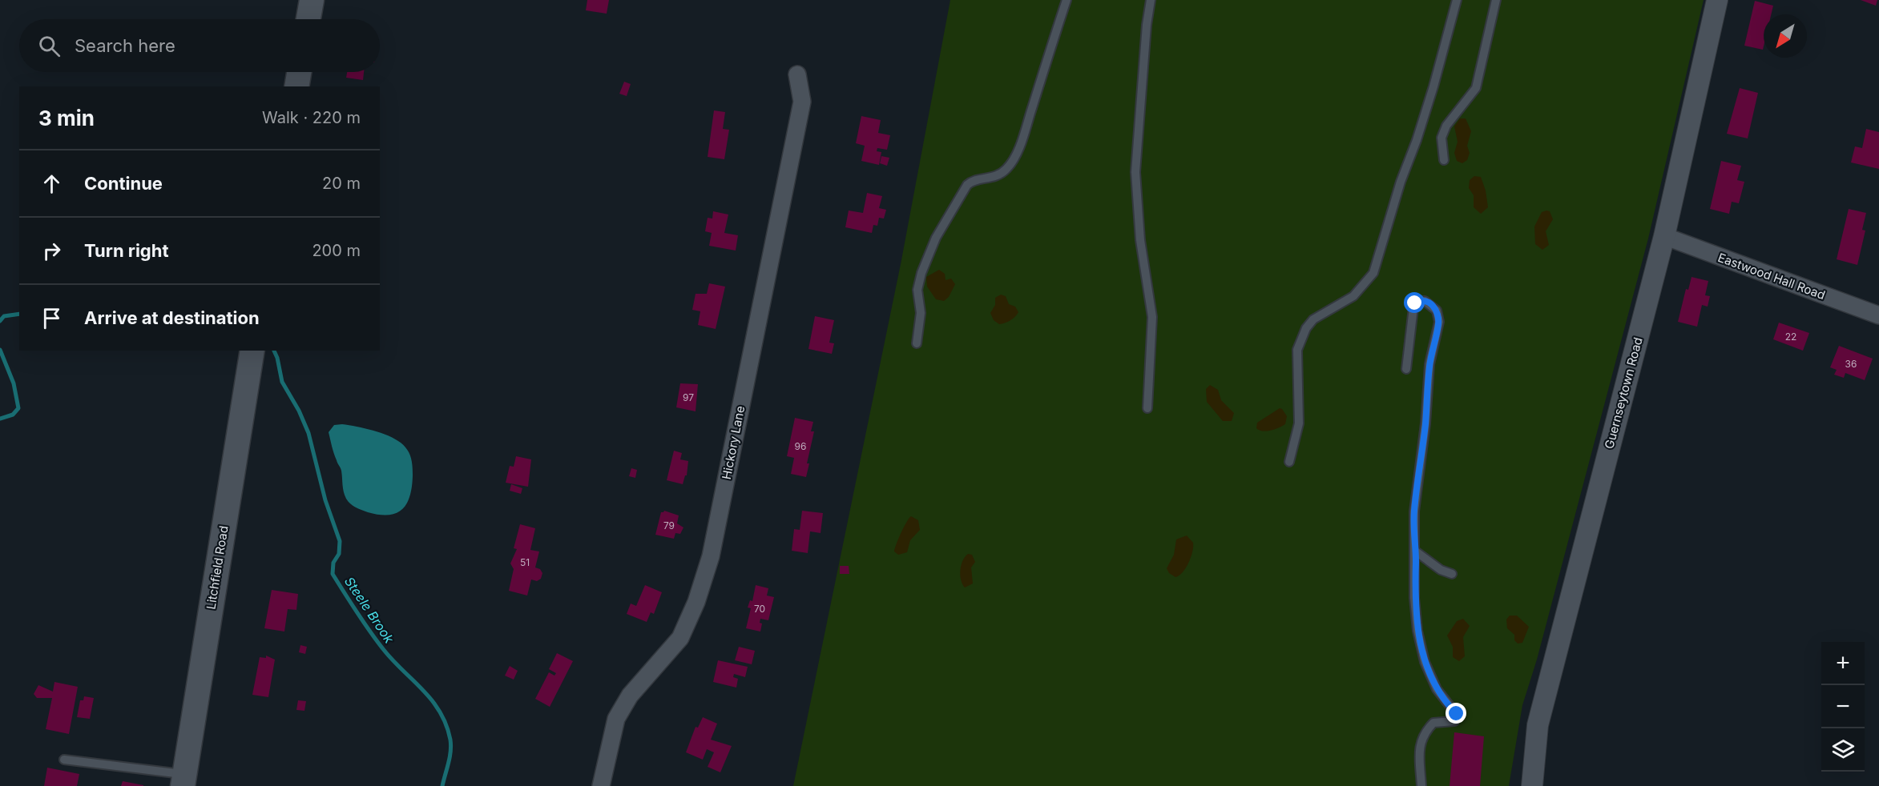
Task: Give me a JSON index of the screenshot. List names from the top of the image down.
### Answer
{
  "streets": {
    "main road": ["Litchfield Road"],
    "street": ["Eastwood Hall Road", "Guernseytown Road", "Hickory Lane"]
  },
  "crossings": [
    ["Eastwood Hall Road", "Guernseytown Road"]
  ],
  "water": ["Steele Brook"],
  "house_numbers": [
    "22",
    "36",
    "97",
    "96",
    "79",
    "51",
    "70"
  ],
  "north": "bottom left",
  "page": {
    "search": "Search here",
    "heading": ["3 min", "Walk · 220 m"],
    "list": [
      ["Continue", "20 m"],
      ["Turn right", "200 m"],
      "Arrive at destination"
    ],
    "map_buttons": ["+", "−"]
  }
}
